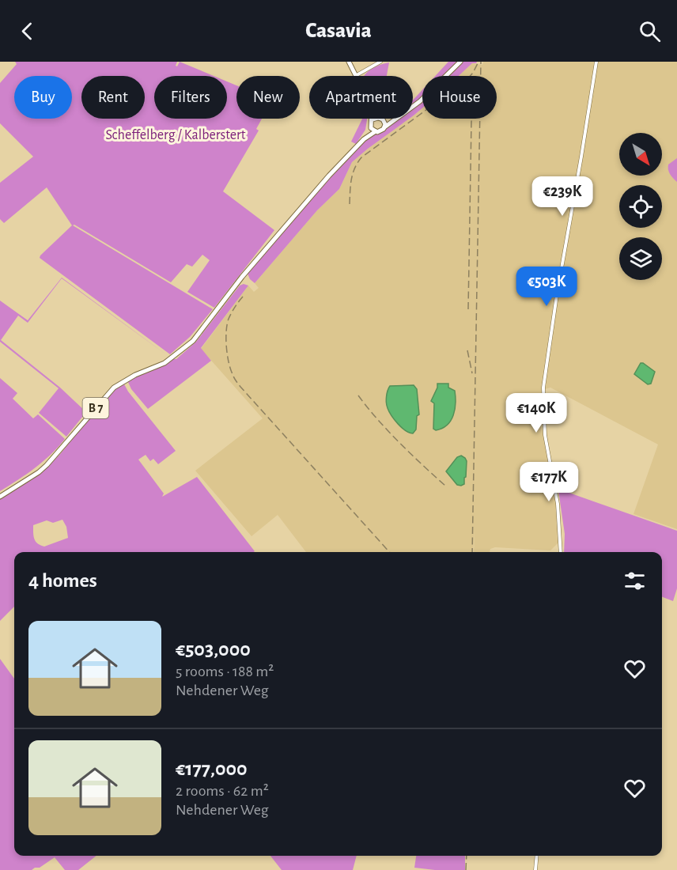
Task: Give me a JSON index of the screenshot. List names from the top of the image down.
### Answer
{
  "streets": {
    "main road": ["B 7"]
  },
  "parks": ["Scheffelberg / Kalberstert"],
  "north": "bottom right",
  "page": {
    "header": "Casavia",
    "chip": [
      "Buy",
      "Rent",
      "Filters",
      "New",
      "Apartment",
      "House"
    ],
    "price": [
      "€239K",
      "€503K",
      "€140K",
      "€177K"
    ],
    "heading": "4 homes",
    "list": [
      {
        "name": "€503,000",
        "note": "5 rooms · 188 m² · Nehdener Weg"
      },
      {
        "name": "€177,000",
        "note": "2 rooms · 62 m² · Nehdener Weg"
      }
    ]
  }
}
